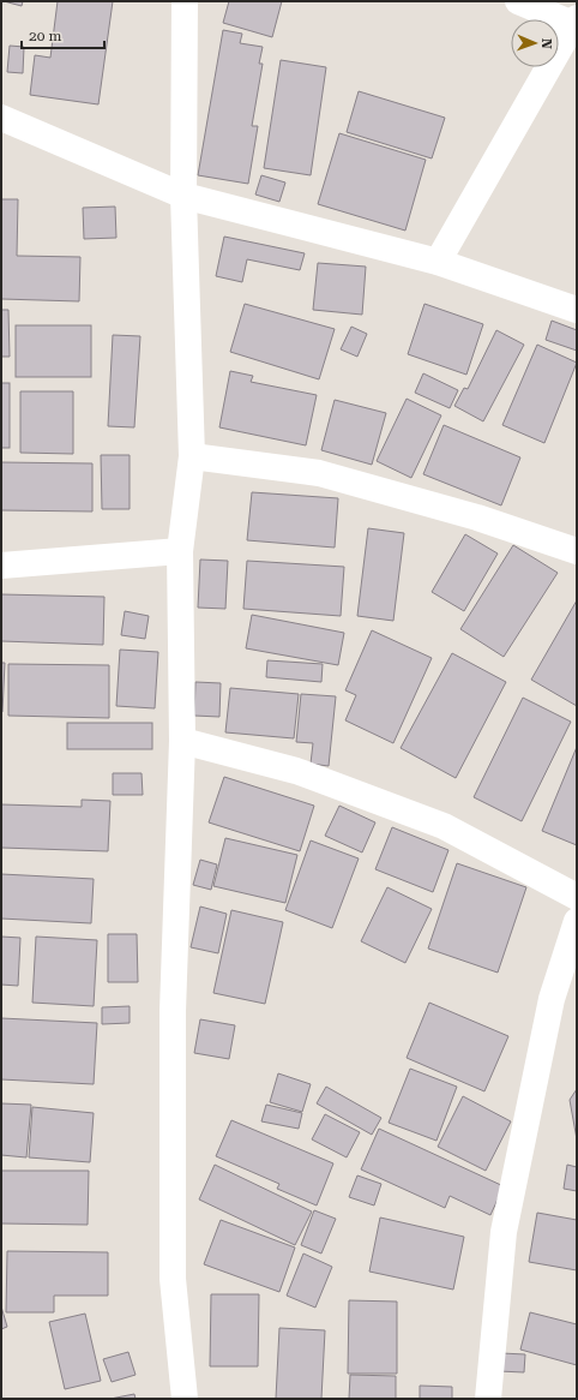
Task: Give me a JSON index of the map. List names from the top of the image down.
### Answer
{
  "scale_bar": "20 m",
  "north": "right"
}
